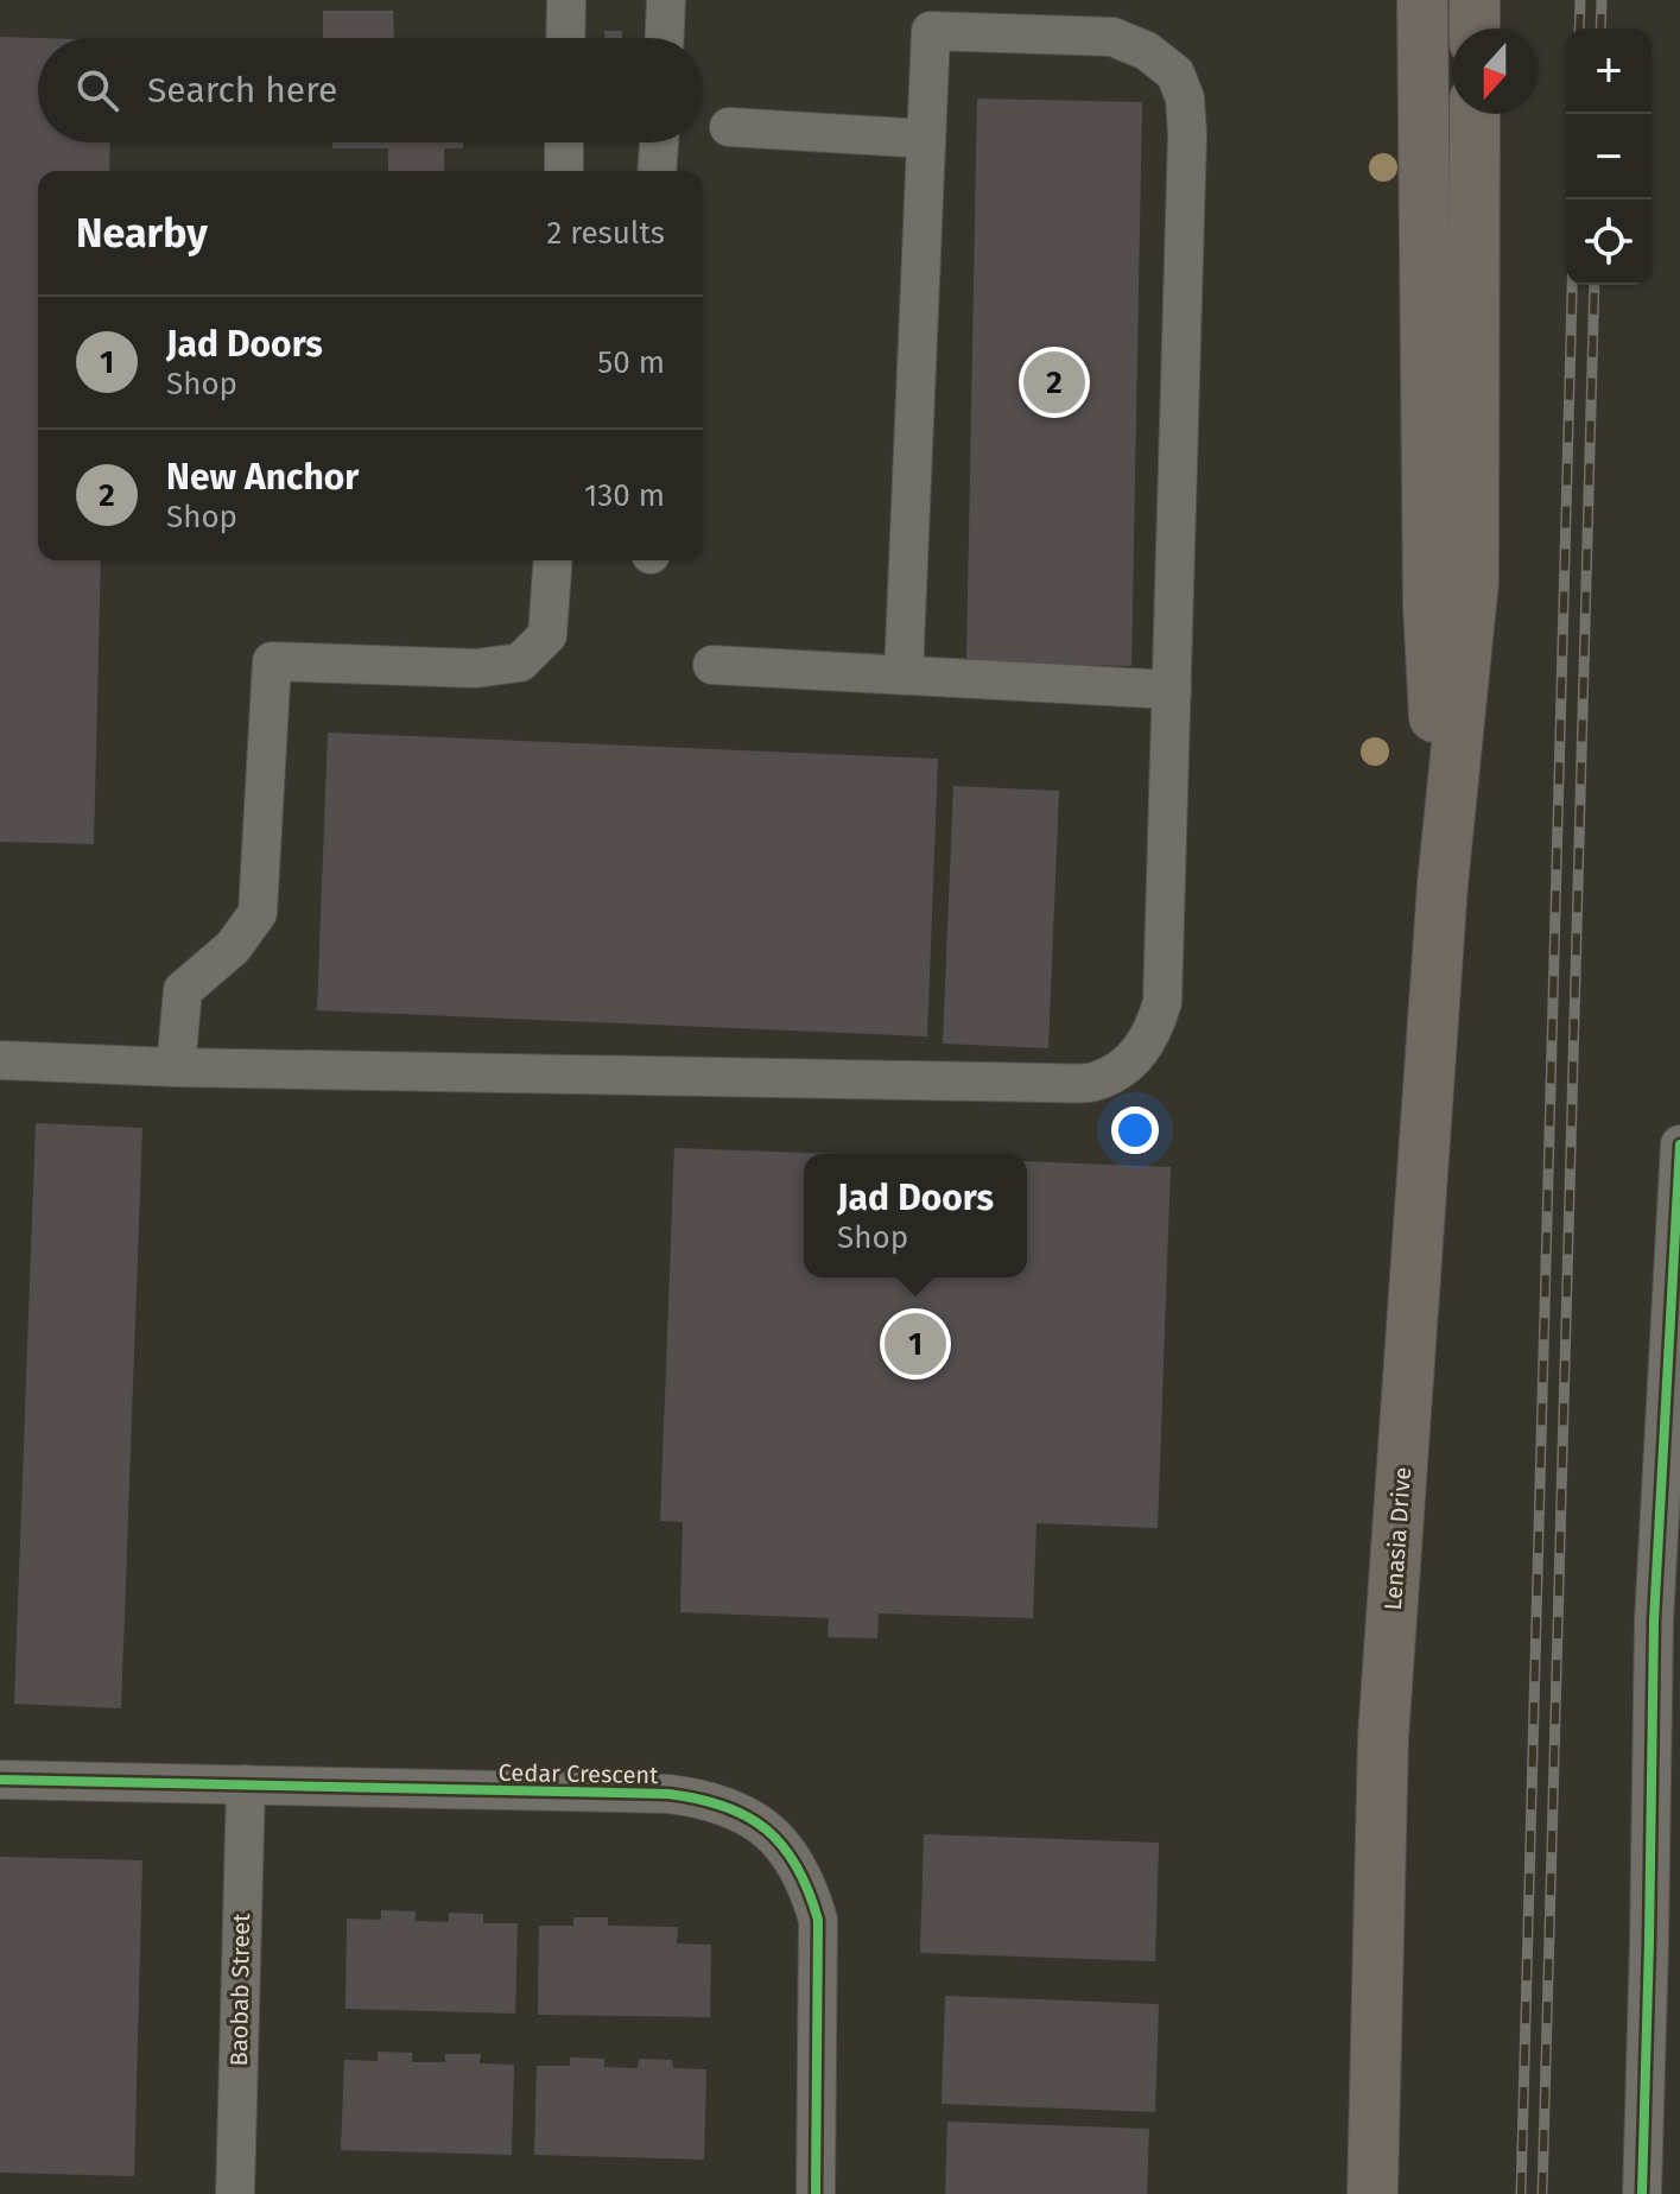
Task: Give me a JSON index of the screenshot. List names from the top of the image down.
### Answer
{
  "streets": {
    "main road": ["Lenasia Drive"],
    "street": ["Cedar Crescent", "Baobab Street"]
  },
  "crossings": [
    ["Cedar Crescent", "Baobab Street"]
  ],
  "north": "bottom",
  "page": {
    "map_buttons": ["+", "−"],
    "search": "Search here",
    "heading": ["Nearby", "2 results"],
    "list": [
      {
        "mark": "1",
        "name": "Jad Doors",
        "note": "Shop",
        "value": "50 m"
      },
      {
        "mark": "2",
        "name": "New Anchor",
        "note": "Shop",
        "value": "130 m"
      }
    ],
    "pins": ["2", "1"],
    "popup": ["Jad Doors", "Shop"]
  }
}
